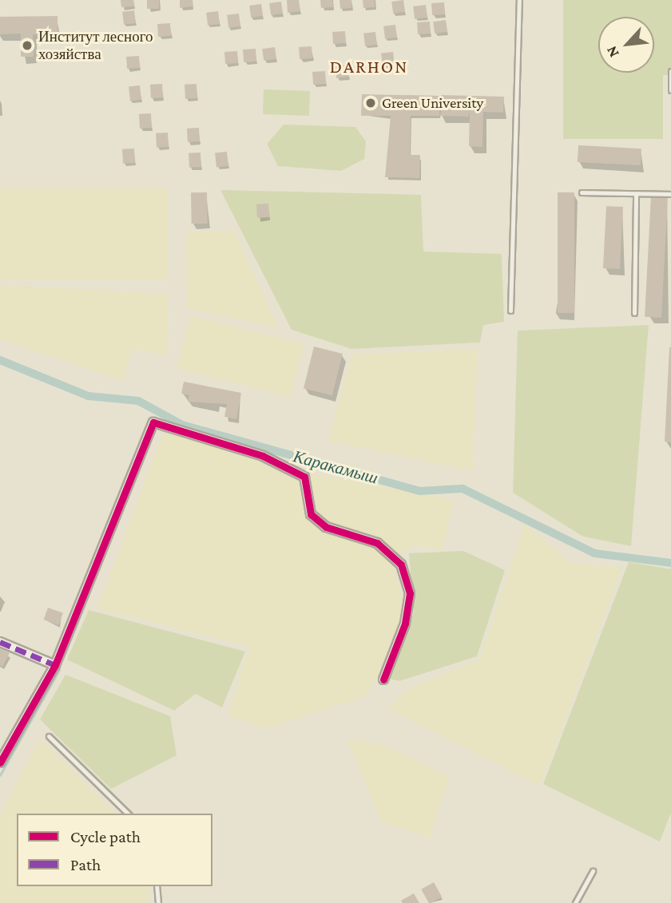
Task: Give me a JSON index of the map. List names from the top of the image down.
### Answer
{
  "districts": ["DARHON"],
  "water": ["Каракамыш"],
  "places": ["Институт лесного хозяйства", "Green University"],
  "legend": ["Cycle path", "Path"],
  "north": "bottom left"
}
